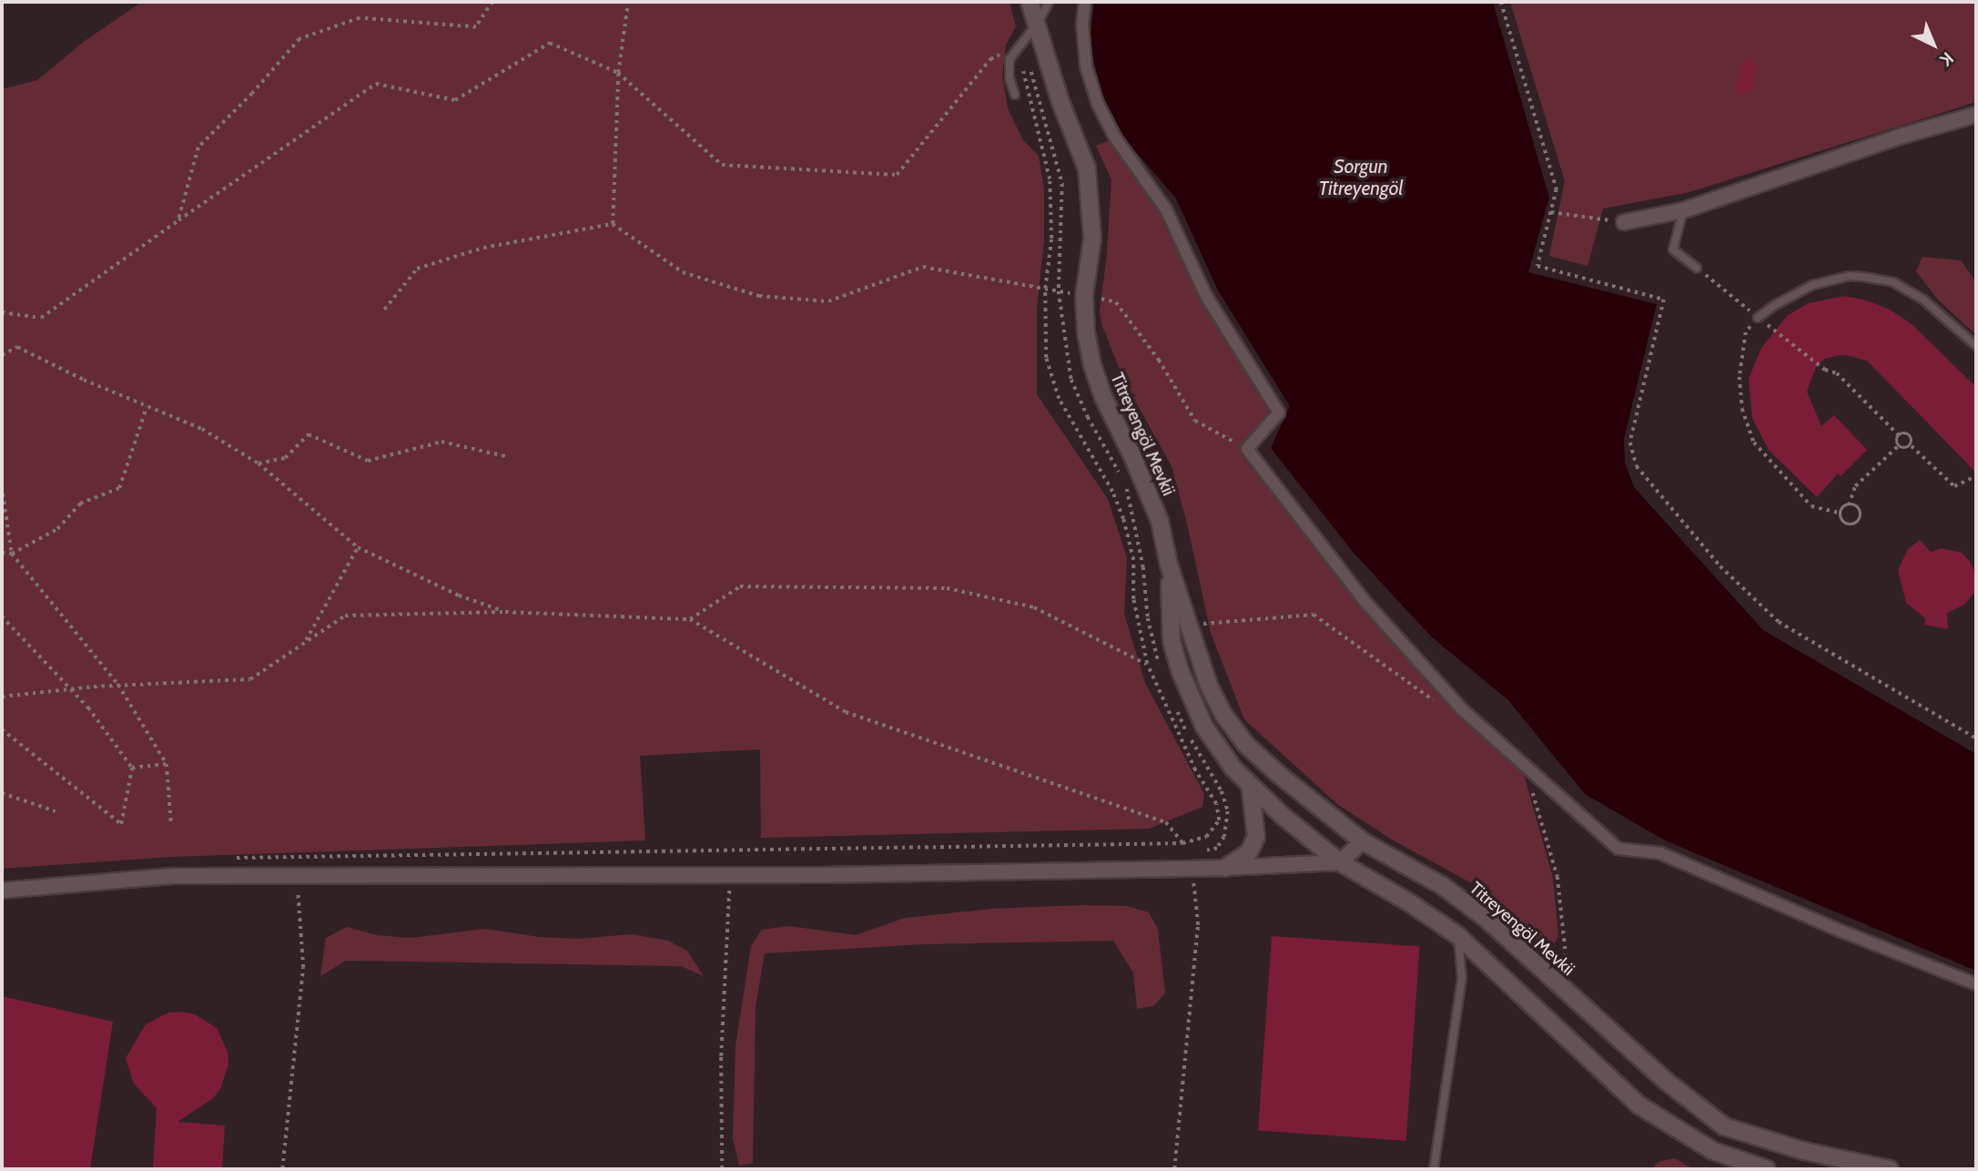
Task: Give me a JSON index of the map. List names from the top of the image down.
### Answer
{
  "streets": {
    "street": ["Titreyengöl Mevkii"]
  },
  "water": ["Sorgun Titreyengöl"],
  "north": "bottom right"
}
